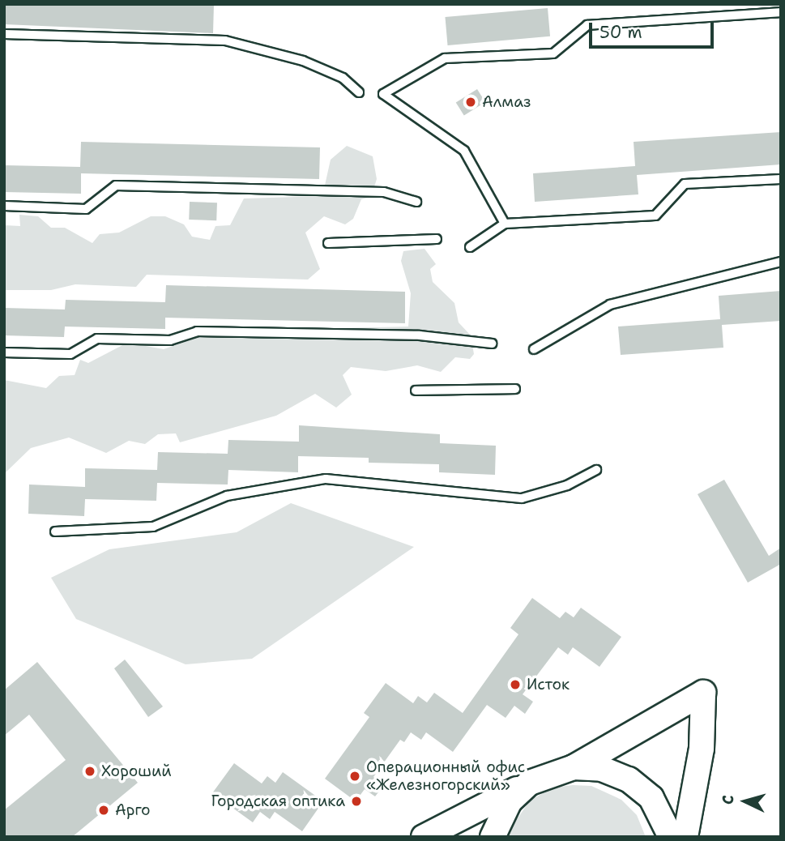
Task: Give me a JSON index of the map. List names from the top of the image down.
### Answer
{
  "places": [
    "Алмаз",
    "Исток",
    "Хороший",
    "Операционный офис «Железногорский»",
    "Городская оптика",
    "Арго"
  ],
  "scale_bar": "50 m",
  "north": "left"
}
